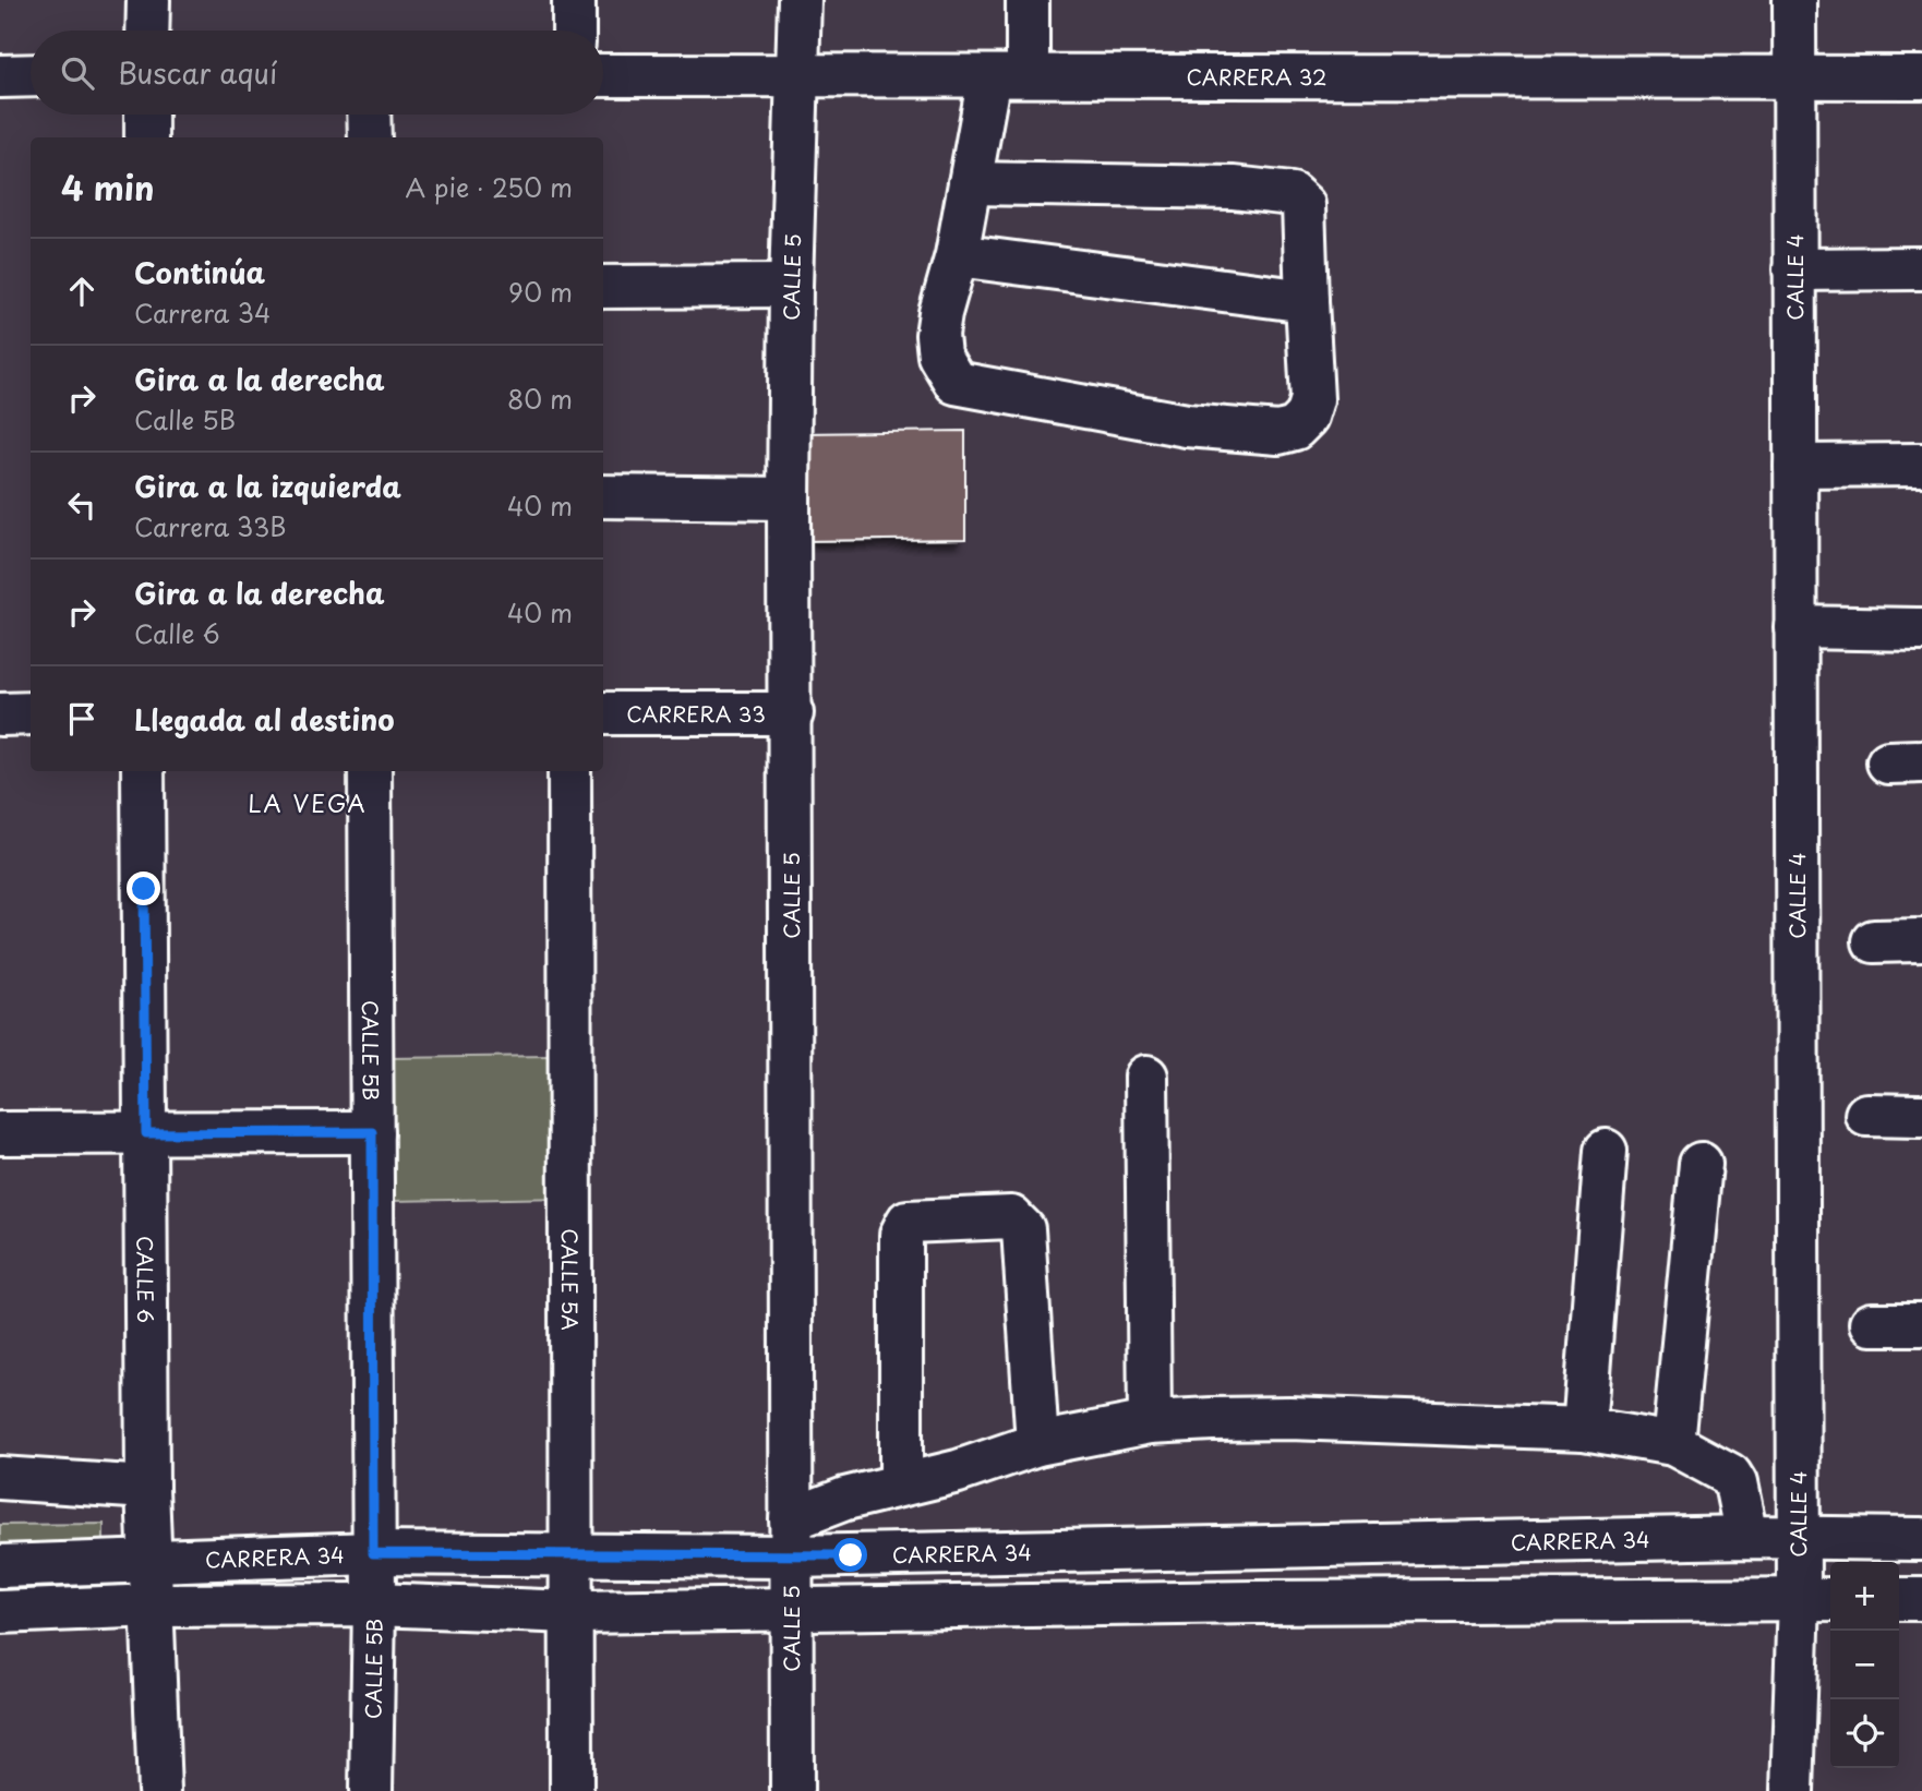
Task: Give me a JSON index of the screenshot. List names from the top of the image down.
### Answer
{
  "streets": {
    "street": [
      "CARRERA 32",
      "CALLE 5",
      "CALLE 4",
      "CARRERA 33",
      "CALLE 5B",
      "CALLE 6",
      "CALLE 5A",
      "CARRERA 34"
    ]
  },
  "crossings": [
    ["CARRERA 32", "CALLE 5"],
    ["CARRERA 32", "CALLE 4"],
    ["CALLE 5", "CARRERA 33"],
    ["CALLE 5", "CARRERA 34"],
    ["CALLE 4", "CARRERA 34"],
    ["CALLE 5B", "CARRERA 34"],
    ["CALLE 6", "CARRERA 34"],
    ["CALLE 5A", "CARRERA 34"]
  ],
  "districts": ["LA VEGA"],
  "page": {
    "search": "Buscar aquí",
    "heading": ["4 min", "A pie · 250 m"],
    "list": [
      ["Continúa", "Carrera 34", "90 m"],
      ["Gira a la derecha", "Calle 5B", "80 m"],
      ["Gira a la izquierda", "Carrera 33B", "40 m"],
      ["Gira a la derecha", "Calle 6", "40 m"],
      "Llegada al destino"
    ],
    "map_buttons": ["+", "−"]
  }
}
